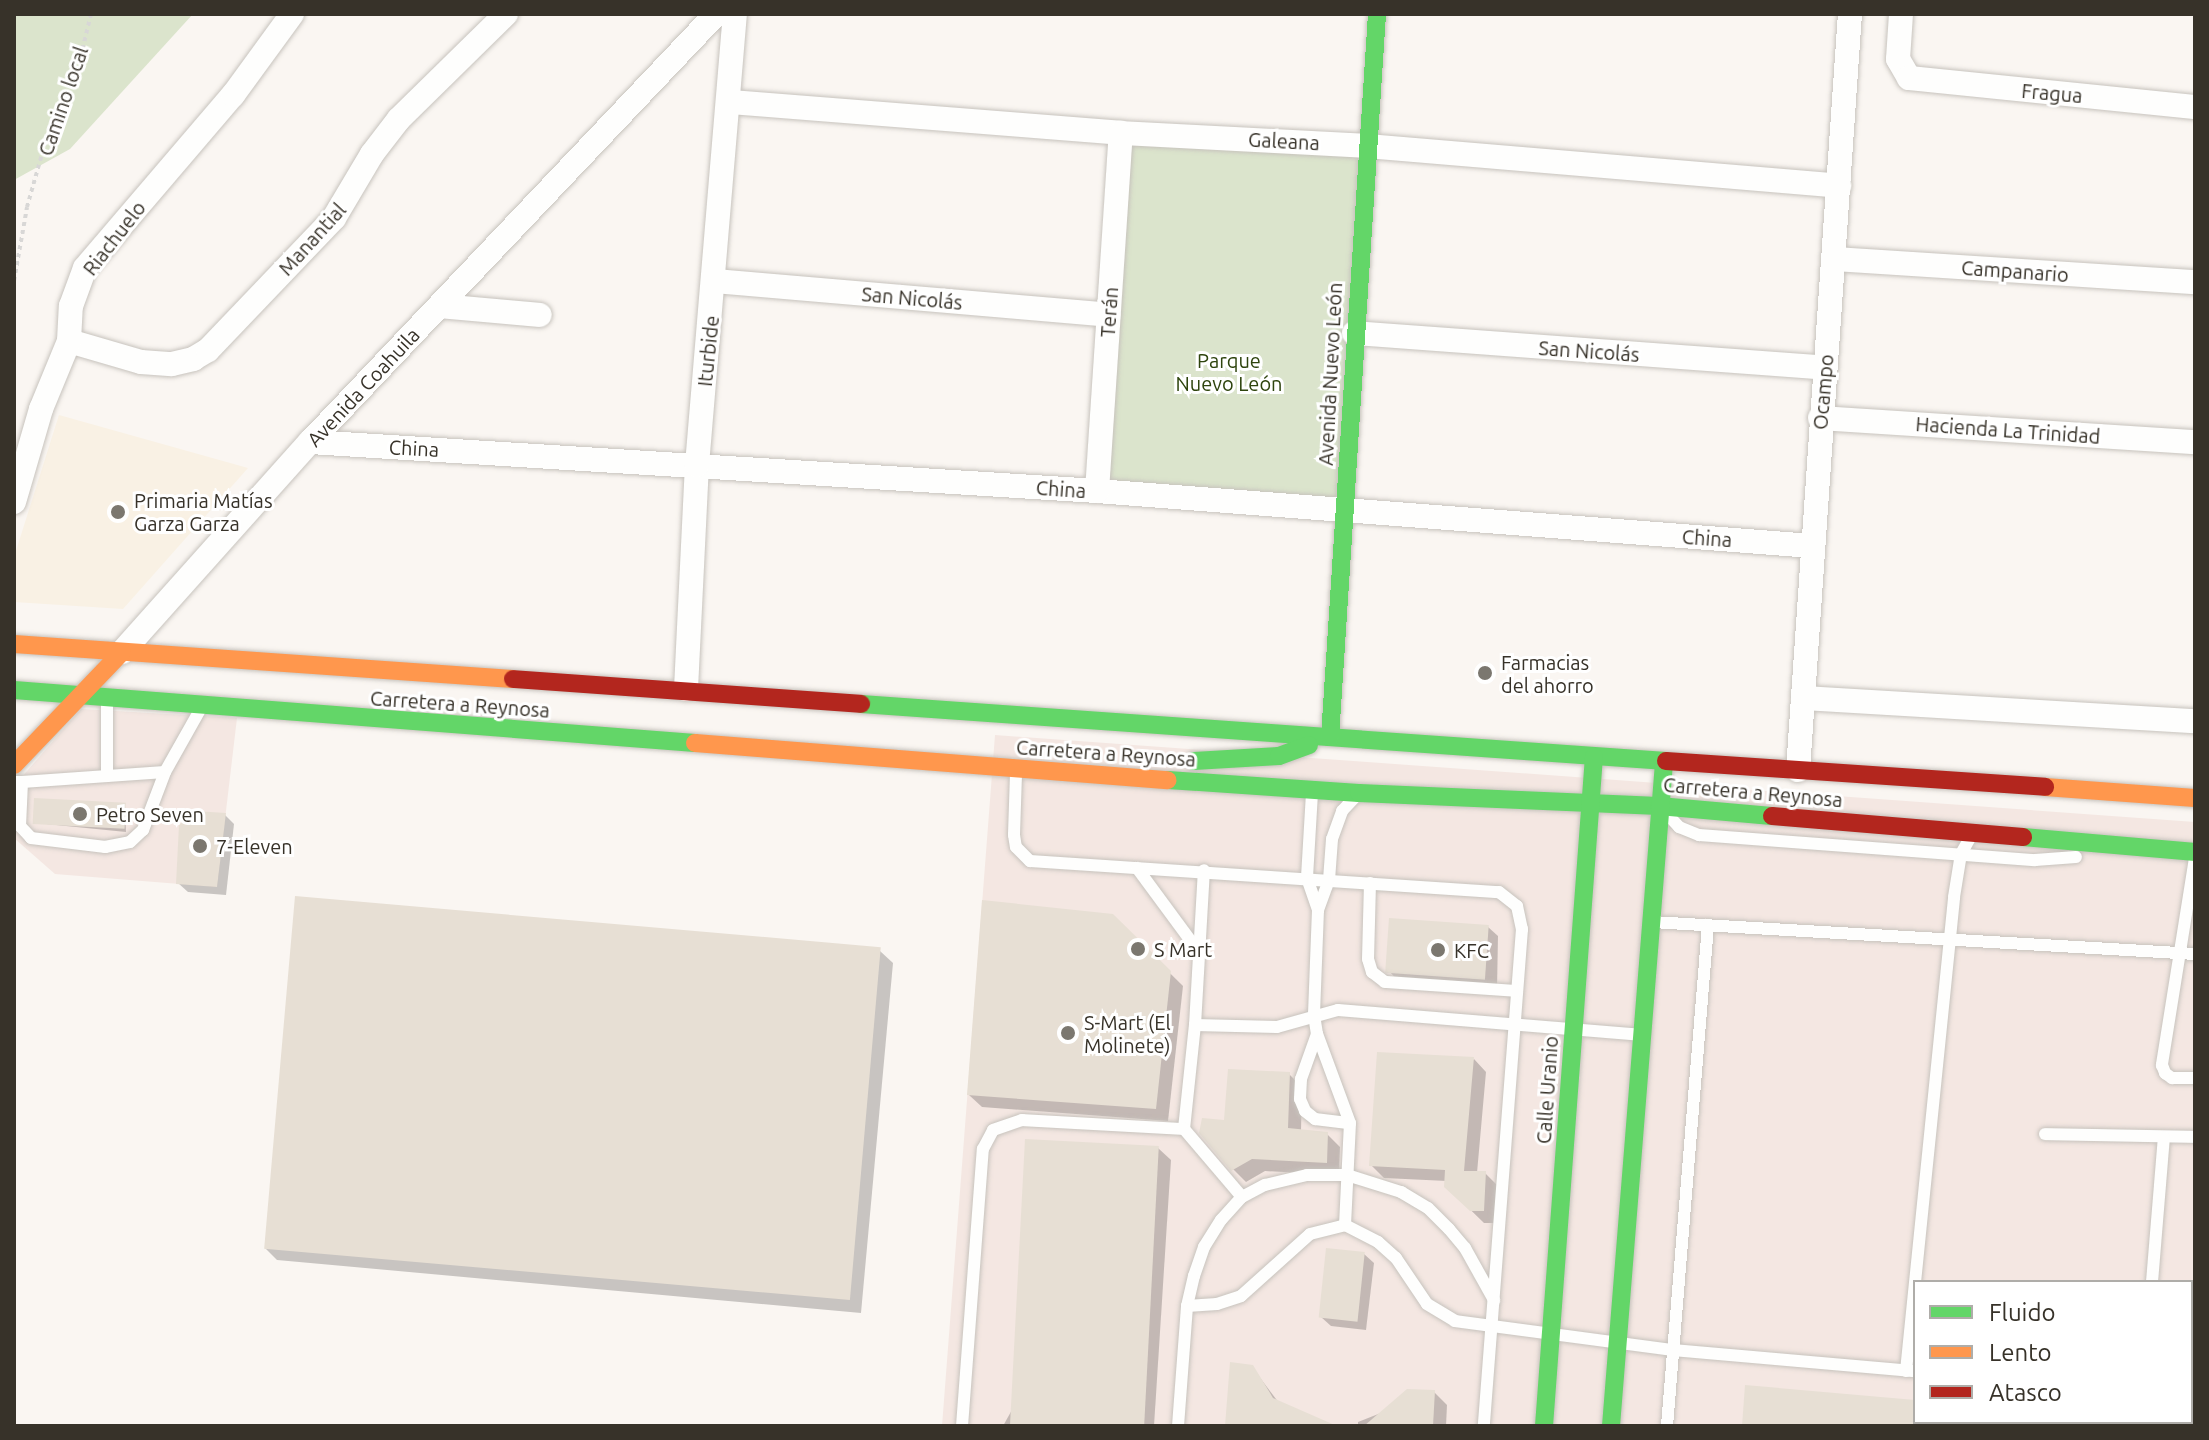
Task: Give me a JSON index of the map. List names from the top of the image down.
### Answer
{
  "streets": {
    "main road": [
      "Avenida Nuevo León",
      "Avenida Coahuila",
      "Carretera a Reynosa",
      "Calle Uranio"
    ],
    "street": [
      "Fragua",
      "Galeana",
      "Riachuelo",
      "Manantial",
      "Campanario",
      "San Nicolás",
      "Terán",
      "Iturbide",
      "Ocampo",
      "Hacienda La Trinidad",
      "China"
    ],
    "path": ["Camino local"]
  },
  "crossings": [
    ["Galeana", "Terán"],
    ["Galeana", "Iturbide"],
    ["Galeana", "Avenida Nuevo León"],
    ["Galeana", "Ocampo"],
    ["Riachuelo", "Manantial"],
    ["Campanario", "Ocampo"],
    ["San Nicolás", "Terán"],
    ["San Nicolás", "Iturbide"],
    ["San Nicolás", "Avenida Nuevo León"],
    ["San Nicolás", "Ocampo"],
    ["Terán", "China"],
    ["Iturbide", "China"],
    ["Iturbide", "Carretera a Reynosa"],
    ["Avenida Nuevo León", "China"],
    ["Avenida Nuevo León", "Carretera a Reynosa"],
    ["Avenida Coahuila", "China"],
    ["Avenida Coahuila", "Carretera a Reynosa"],
    ["Ocampo", "Hacienda La Trinidad"],
    ["Ocampo", "China"],
    ["Ocampo", "Carretera a Reynosa"],
    ["Carretera a Reynosa", "Calle Uranio"]
  ],
  "parks": ["Parque Nuevo León"],
  "places": [
    "Primaria Matías Garza Garza",
    "Farmacias del ahorro",
    "Petro Seven",
    "7-Eleven",
    "S Mart",
    "KFC",
    "S-Mart (El Molinete)"
  ],
  "legend": ["Fluido", "Lento", "Atasco"]
}
